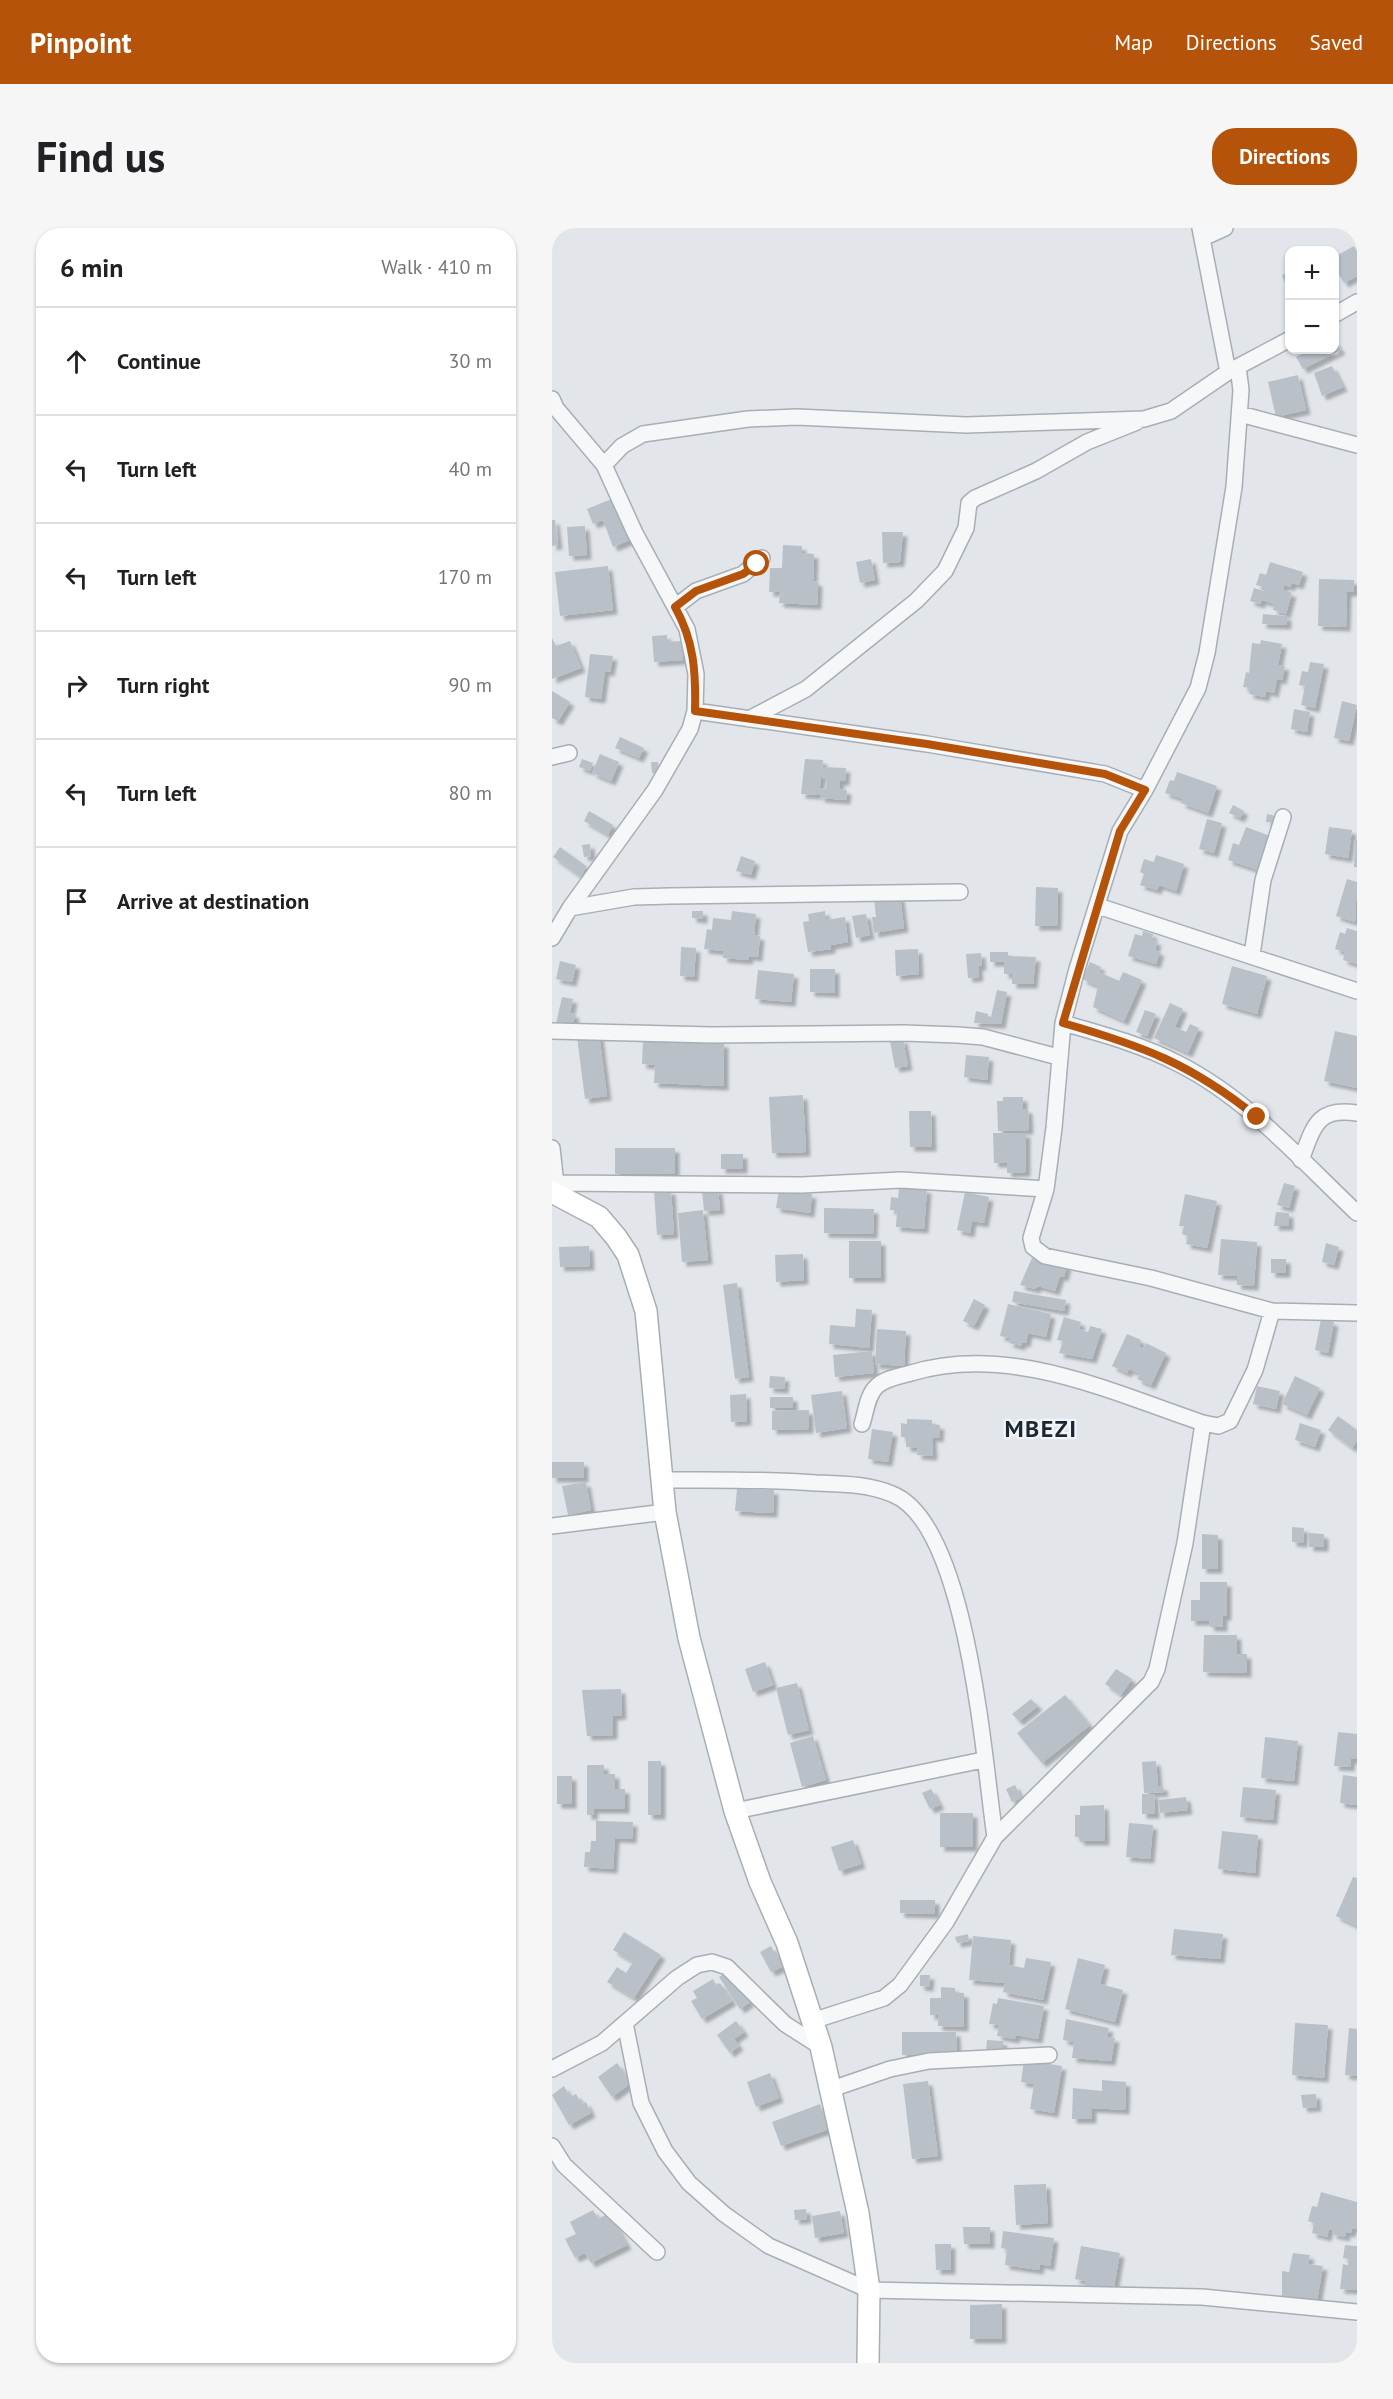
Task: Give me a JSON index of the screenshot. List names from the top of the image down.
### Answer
{
  "districts": ["MBEZI"],
  "page": {
    "header": "Pinpoint",
    "nav": ["Map", "Directions", "Saved"],
    "buttons": "Directions",
    "title": "Find us",
    "heading": ["6 min", "Walk · 410 m"],
    "map_buttons": ["+", "−"],
    "list": [
      ["Continue", "30 m"],
      ["Turn left", "40 m"],
      ["Turn left", "170 m"],
      ["Turn right", "90 m"],
      ["Turn left", "80 m"],
      "Arrive at destination"
    ]
  }
}
